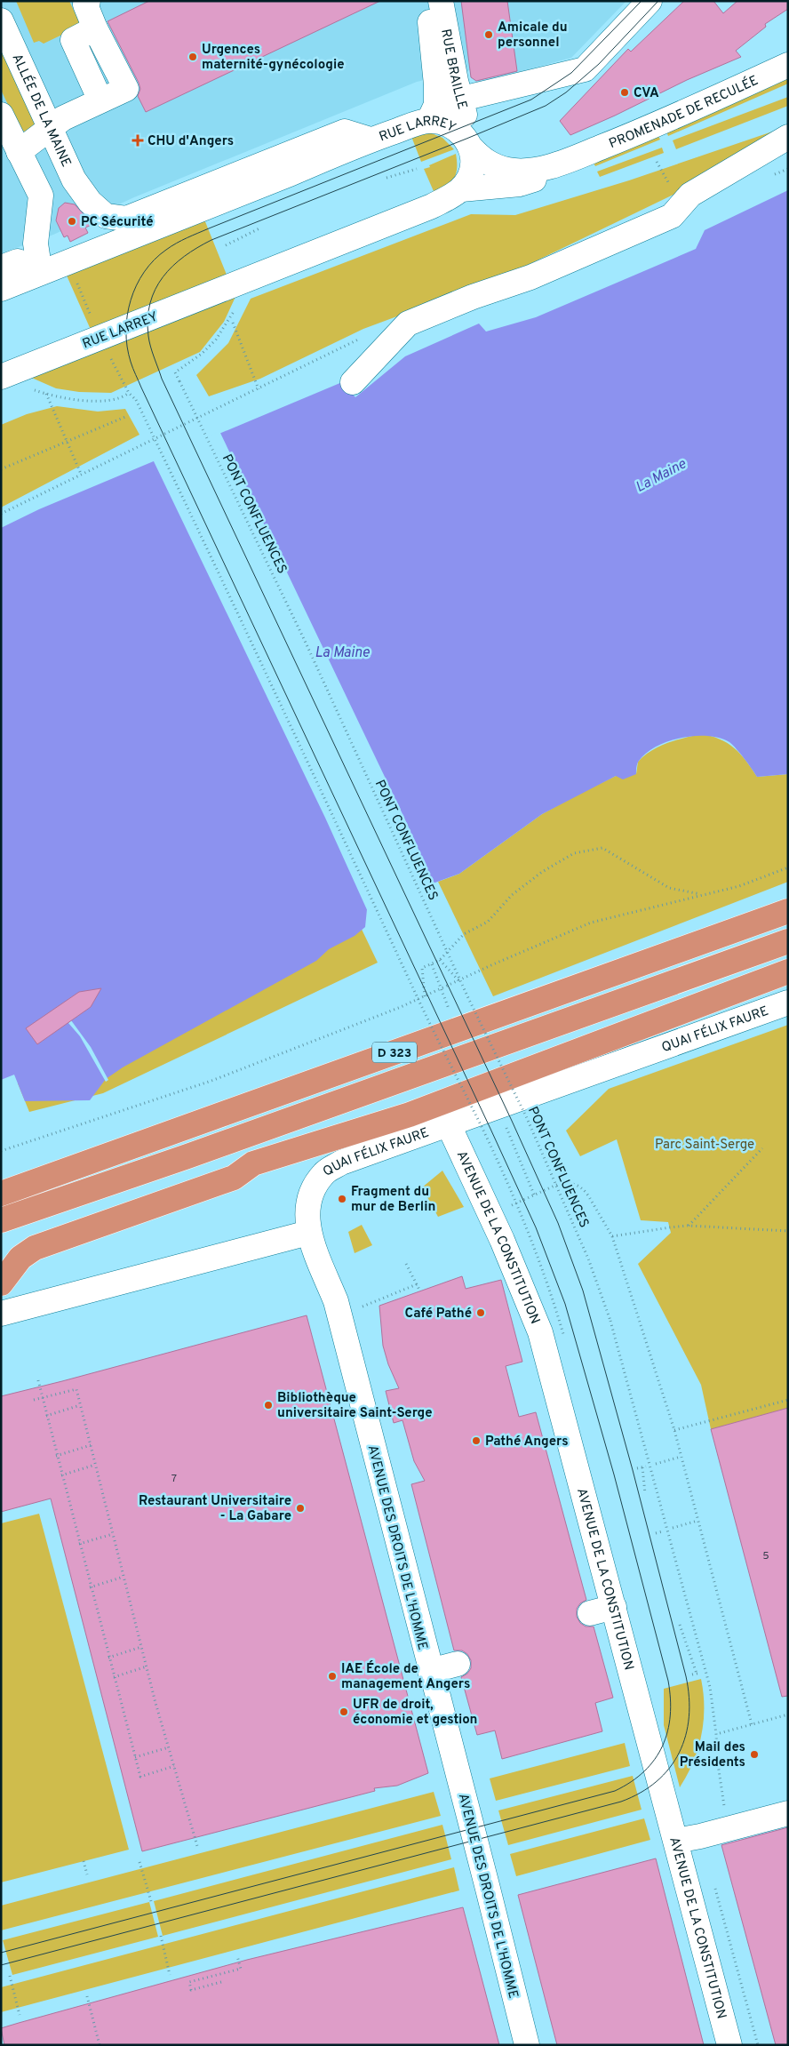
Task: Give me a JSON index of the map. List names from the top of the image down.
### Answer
{
  "streets": {
    "highway": ["D 323"],
    "street": [
      "RUE BRAILLE",
      "ALLÉE DE LA MAINE",
      "PROMENADE DE RECULÉE",
      "RUE LARREY",
      "QUAI FÉLIX FAURE",
      "AVENUE DE LA CONSTITUTION",
      "AVENUE DES DROITS DE L'HOMME"
    ],
    "path": ["PONT CONFLUENCES"]
  },
  "crossings": [
    ["RUE BRAILLE", "PROMENADE DE RECULÉE"],
    ["RUE BRAILLE", "RUE LARREY"],
    ["ALLÉE DE LA MAINE", "RUE LARREY"],
    ["PROMENADE DE RECULÉE", "RUE LARREY"],
    ["QUAI FÉLIX FAURE", "AVENUE DE LA CONSTITUTION"],
    ["QUAI FÉLIX FAURE", "AVENUE DES DROITS DE L'HOMME"]
  ],
  "water": ["La Maine"],
  "parks": ["Parc Saint-Serge"],
  "places": {
    "other": [
      "Amicale du personnel",
      "Urgences maternité-gynécologie",
      "CVA",
      "PC Sécurité",
      "Fragment du mur de Berlin",
      "Café Pathé",
      "Bibliothèque universitaire Saint-Serge",
      "Pathé Angers",
      "Restaurant Universitaire - La Gabare",
      "IAE École de management Angers",
      "UFR de droit, économie et gestion",
      "Mail des Présidents"
    ],
    "health": ["CHU d'Angers"]
  },
  "house_numbers": ["7", "5"]
}
